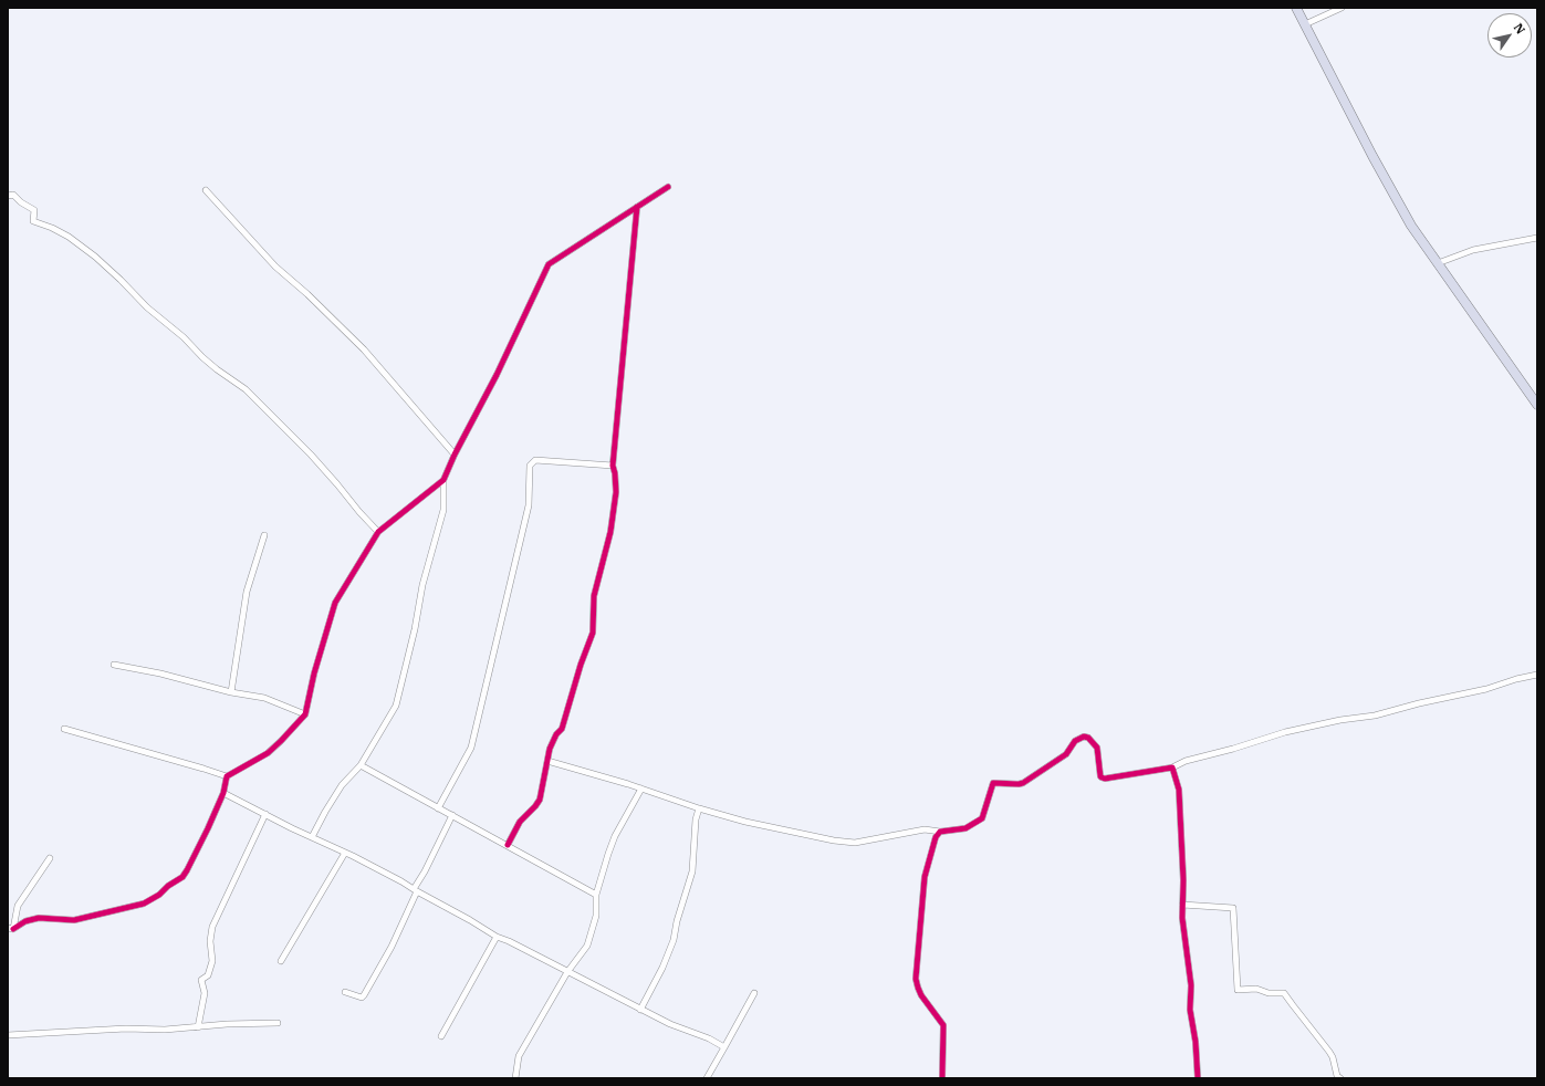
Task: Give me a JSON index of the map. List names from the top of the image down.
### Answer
{
  "north": "top right"
}
